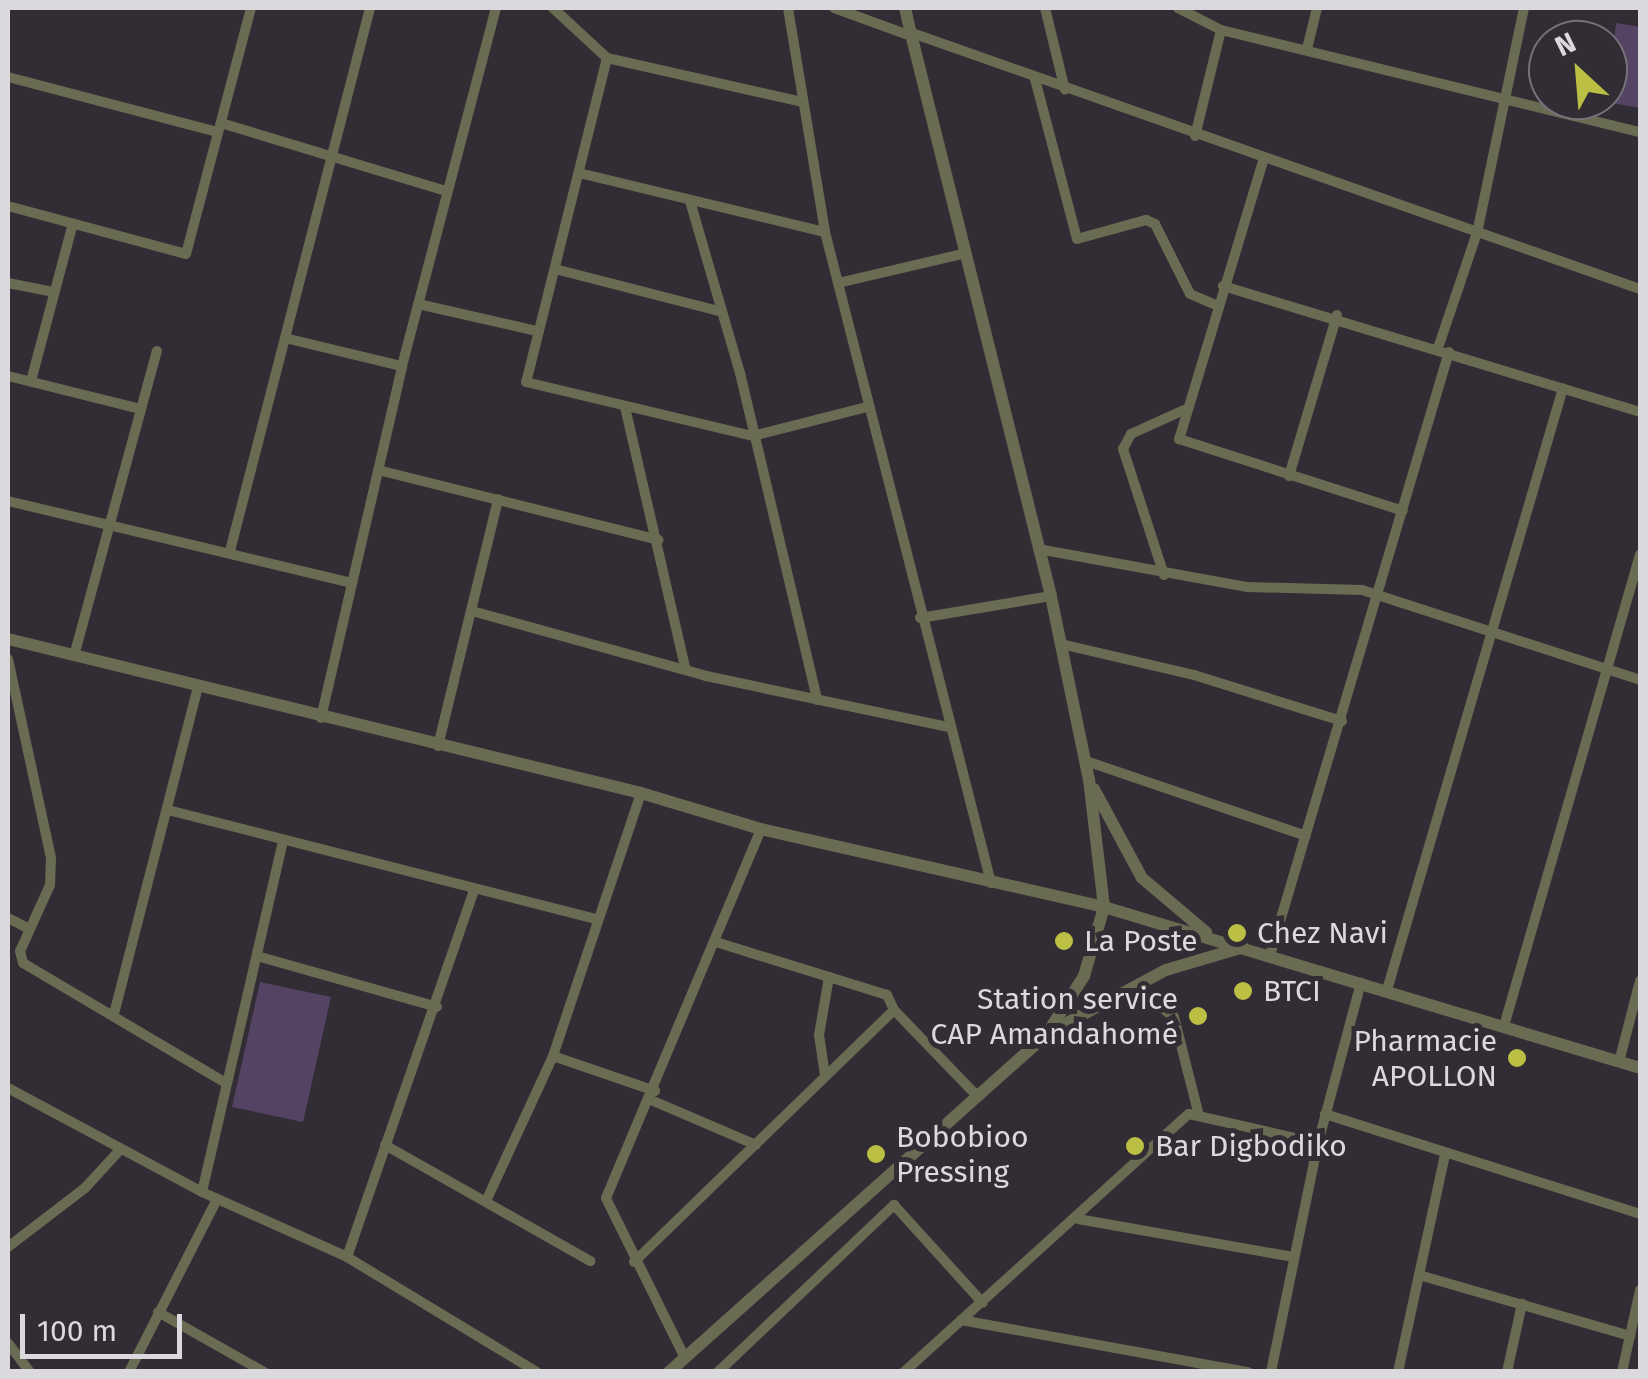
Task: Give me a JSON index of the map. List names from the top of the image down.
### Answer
{
  "places": [
    "Chez Navi",
    "La Poste",
    "BTCI",
    "Station service CAP Amandahomé",
    "Pharmacie APOLLON",
    "Bar Digbodiko",
    "Bobobioo Pressing"
  ],
  "scale_bar": "100 m",
  "north": "top left"
}
